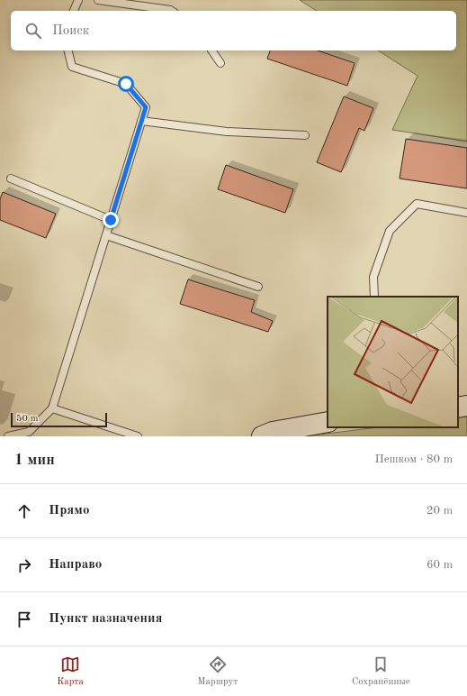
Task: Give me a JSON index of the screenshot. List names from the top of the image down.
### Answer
{
  "scale_bar": "50 m",
  "page": {
    "search": "Поиск",
    "scale": "50 m",
    "heading": ["1 мин", "Пешком · 80 m"],
    "list": [
      ["Прямо", "20 m"],
      ["Направо", "60 m"],
      "Пункт назначения"
    ],
    "nav": ["Карта", "Маршрут", "Сохранённые"]
  }
}
